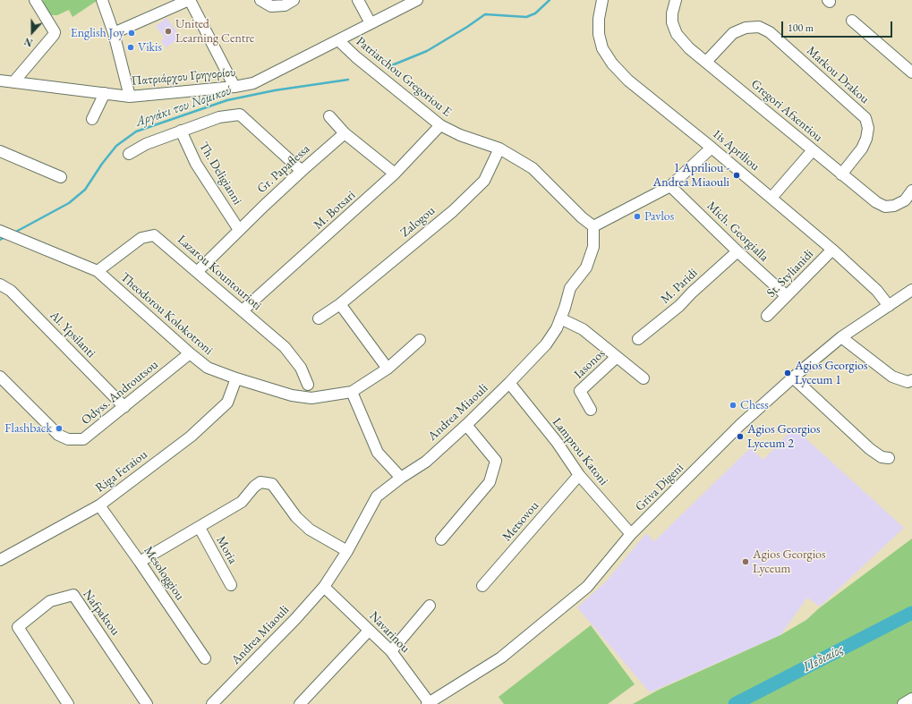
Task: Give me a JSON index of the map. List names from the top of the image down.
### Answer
{
  "streets": {
    "street": [
      "Markou Drakou",
      "Πατριάρχου Γρηγορίου",
      "Patriarchou Gregoriou E",
      "Gregori Afxentiou",
      "1is Apriliou",
      "Gr. Papaflessa",
      "Th. Deligianni",
      "M. Botsari",
      "Zalogou",
      "Mich. Georgialla",
      "Lazarou Kountourioti",
      "St. Stylianidi",
      "M. Paridi",
      "Theodorou Kolokotroni",
      "Al. Ypsilanti",
      "Iasonos",
      "Odyss. Androutsou",
      "Andrea Miaouli",
      "Lamprou Katoni",
      "Riga Feraiou",
      "Griva Digeni",
      "Metsovou",
      "Moria",
      "Mesologgiou",
      "Nafpaktou",
      "Navarinou"
    ]
  },
  "crossings": [
    ["Markou Drakou", "Gregori Afxentiou"],
    ["Πατριάρχου Γρηγορίου", "Patriarchou Gregoriou E"],
    ["Patriarchou Gregoriou E", "M. Botsari"],
    ["Patriarchou Gregoriou E", "Zalogou"],
    ["Patriarchou Gregoriou E", "Andrea Miaouli"],
    ["1is Apriliou", "St. Stylianidi"],
    ["1is Apriliou", "Griva Digeni"],
    ["Gr. Papaflessa", "Th. Deligianni"],
    ["Gr. Papaflessa", "Lazarou Kountourioti"],
    ["M. Botsari", "Lazarou Kountourioti"],
    ["Mich. Georgialla", "St. Stylianidi"],
    ["Mich. Georgialla", "M. Paridi"],
    ["Lazarou Kountourioti", "Theodorou Kolokotroni"],
    ["Theodorou Kolokotroni", "Odyss. Androutsou"],
    ["Theodorou Kolokotroni", "Riga Feraiou"],
    ["Al. Ypsilanti", "Odyss. Androutsou"],
    ["Iasonos", "Andrea Miaouli"],
    ["Andrea Miaouli", "Lamprou Katoni"],
    ["Andrea Miaouli", "Navarinou"],
    ["Lamprou Katoni", "Griva Digeni"],
    ["Lamprou Katoni", "Metsovou"],
    ["Riga Feraiou", "Mesologgiou"],
    ["Griva Digeni", "Navarinou"]
  ],
  "water": ["Αργάκι του Νομικού", "Πεδιαίος"],
  "places": [
    "United Learning Centre",
    "English Joy",
    "Vikis",
    "1 Apriliou - Andrea Miaouli",
    "Pavlos",
    "Agios Georgios Lyceum 1",
    "Chess",
    "Flashback",
    "Agios Georgios Lyceum 2",
    "Agios Georgios Lyceum"
  ],
  "scale_bar": "100 m",
  "north": "bottom"
}
